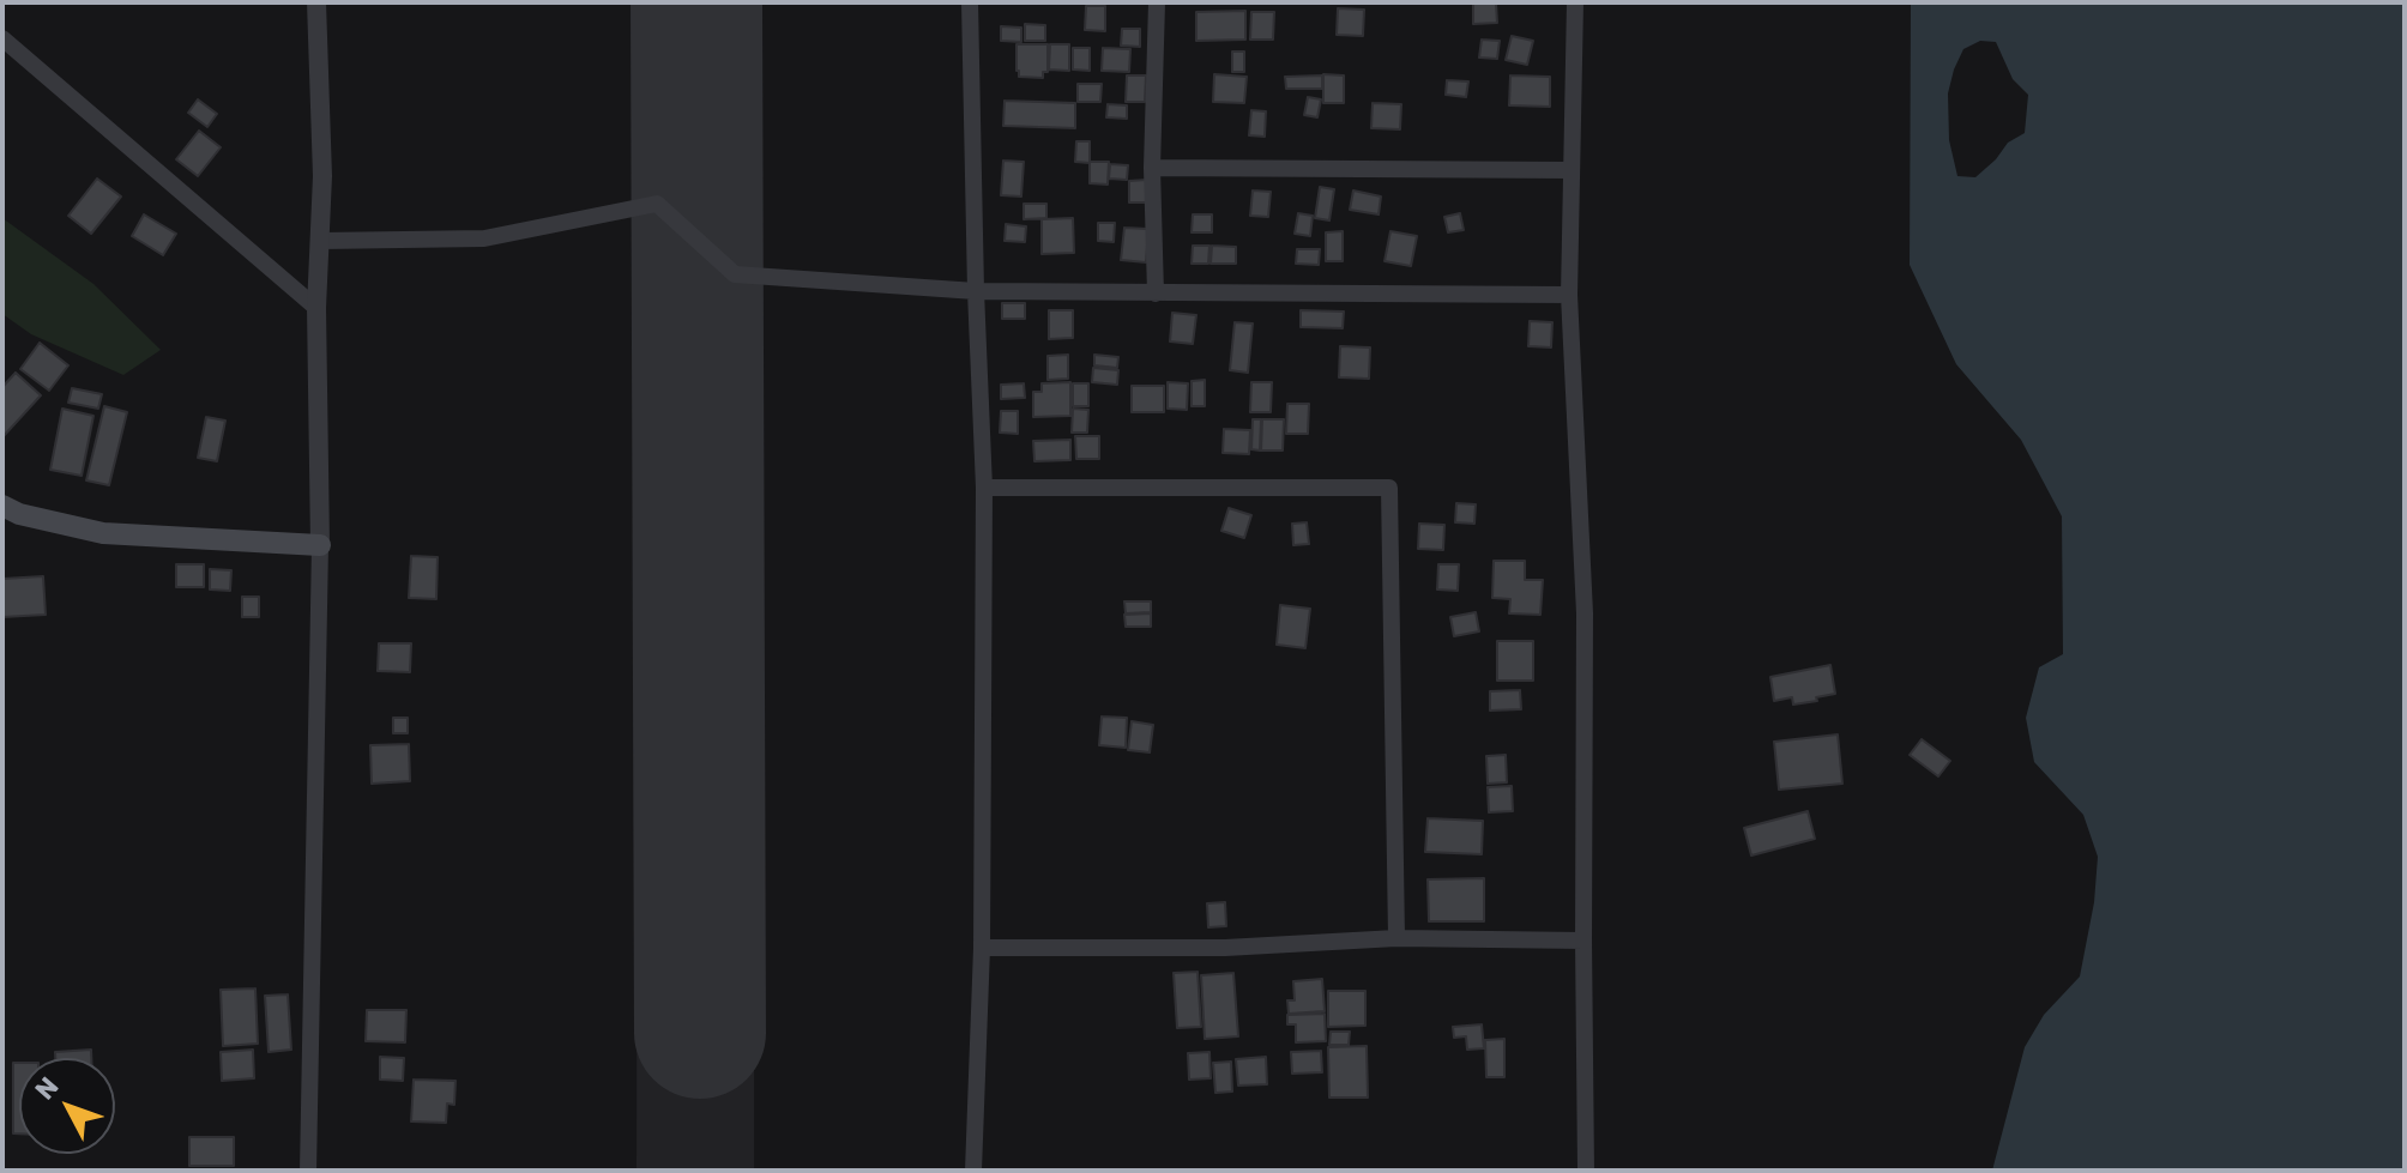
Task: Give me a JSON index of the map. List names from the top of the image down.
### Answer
{
  "north": "top left"
}
